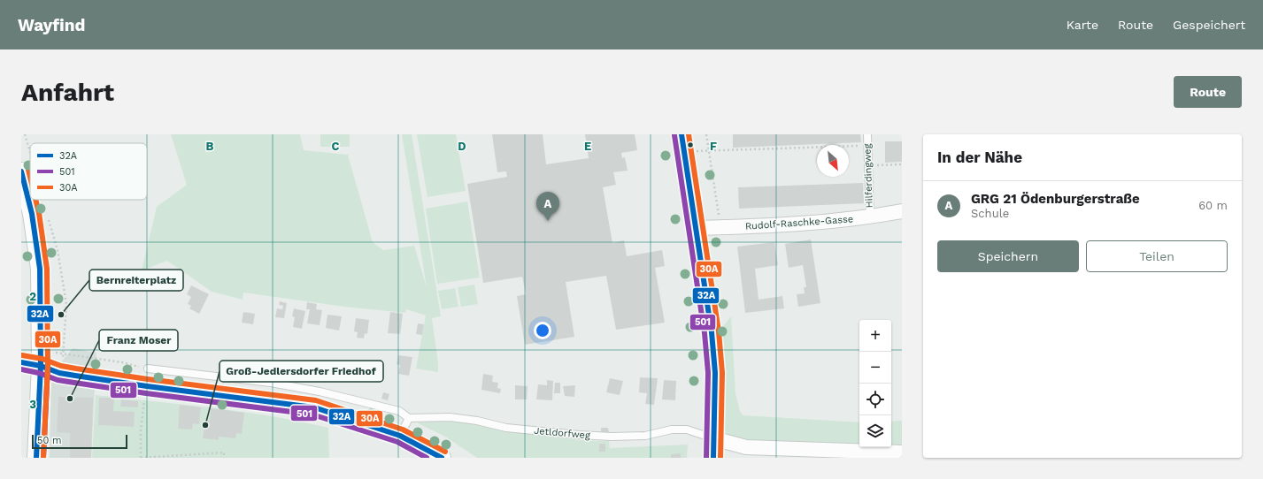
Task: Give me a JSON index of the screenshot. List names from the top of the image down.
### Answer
{
  "streets": {
    "street": ["Rudolf-Raschke-Gasse"],
    "lane": ["Hilferdingweg", "Jetldorfweg"]
  },
  "crossings": [
    ["Hilferdingweg", "Rudolf-Raschke-Gasse"]
  ],
  "places": ["Bernreiterplatz", "Franz Moser", "Groß-Jedlersdorfer Friedhof"],
  "lines": ["transit line 32A", "transit line 30A", "transit line 501"],
  "legend": ["32A", "501", "30A"],
  "scale_bar": "50 m",
  "north": "bottom right",
  "page": {
    "header": "Wayfind",
    "nav": ["Karte", "Route", "Gespeichert"],
    "buttons": [
      "Route",
      ["Speichern", "Teilen"]
    ],
    "title": "Anfahrt",
    "heading": "In der Nähe",
    "list": [
      {
        "mark": "A",
        "name": "GRG 21 Ödenburgerstraße",
        "note": "Schule",
        "value": "60 m"
      }
    ],
    "pins": "A",
    "map_buttons": ["+", "−"],
    "scale": "50 m"
  },
  "grid": {
    "columns": [
      "B",
      "C",
      "D",
      "E",
      "F"
    ],
    "rows": ["2", "3"]
  }
}
